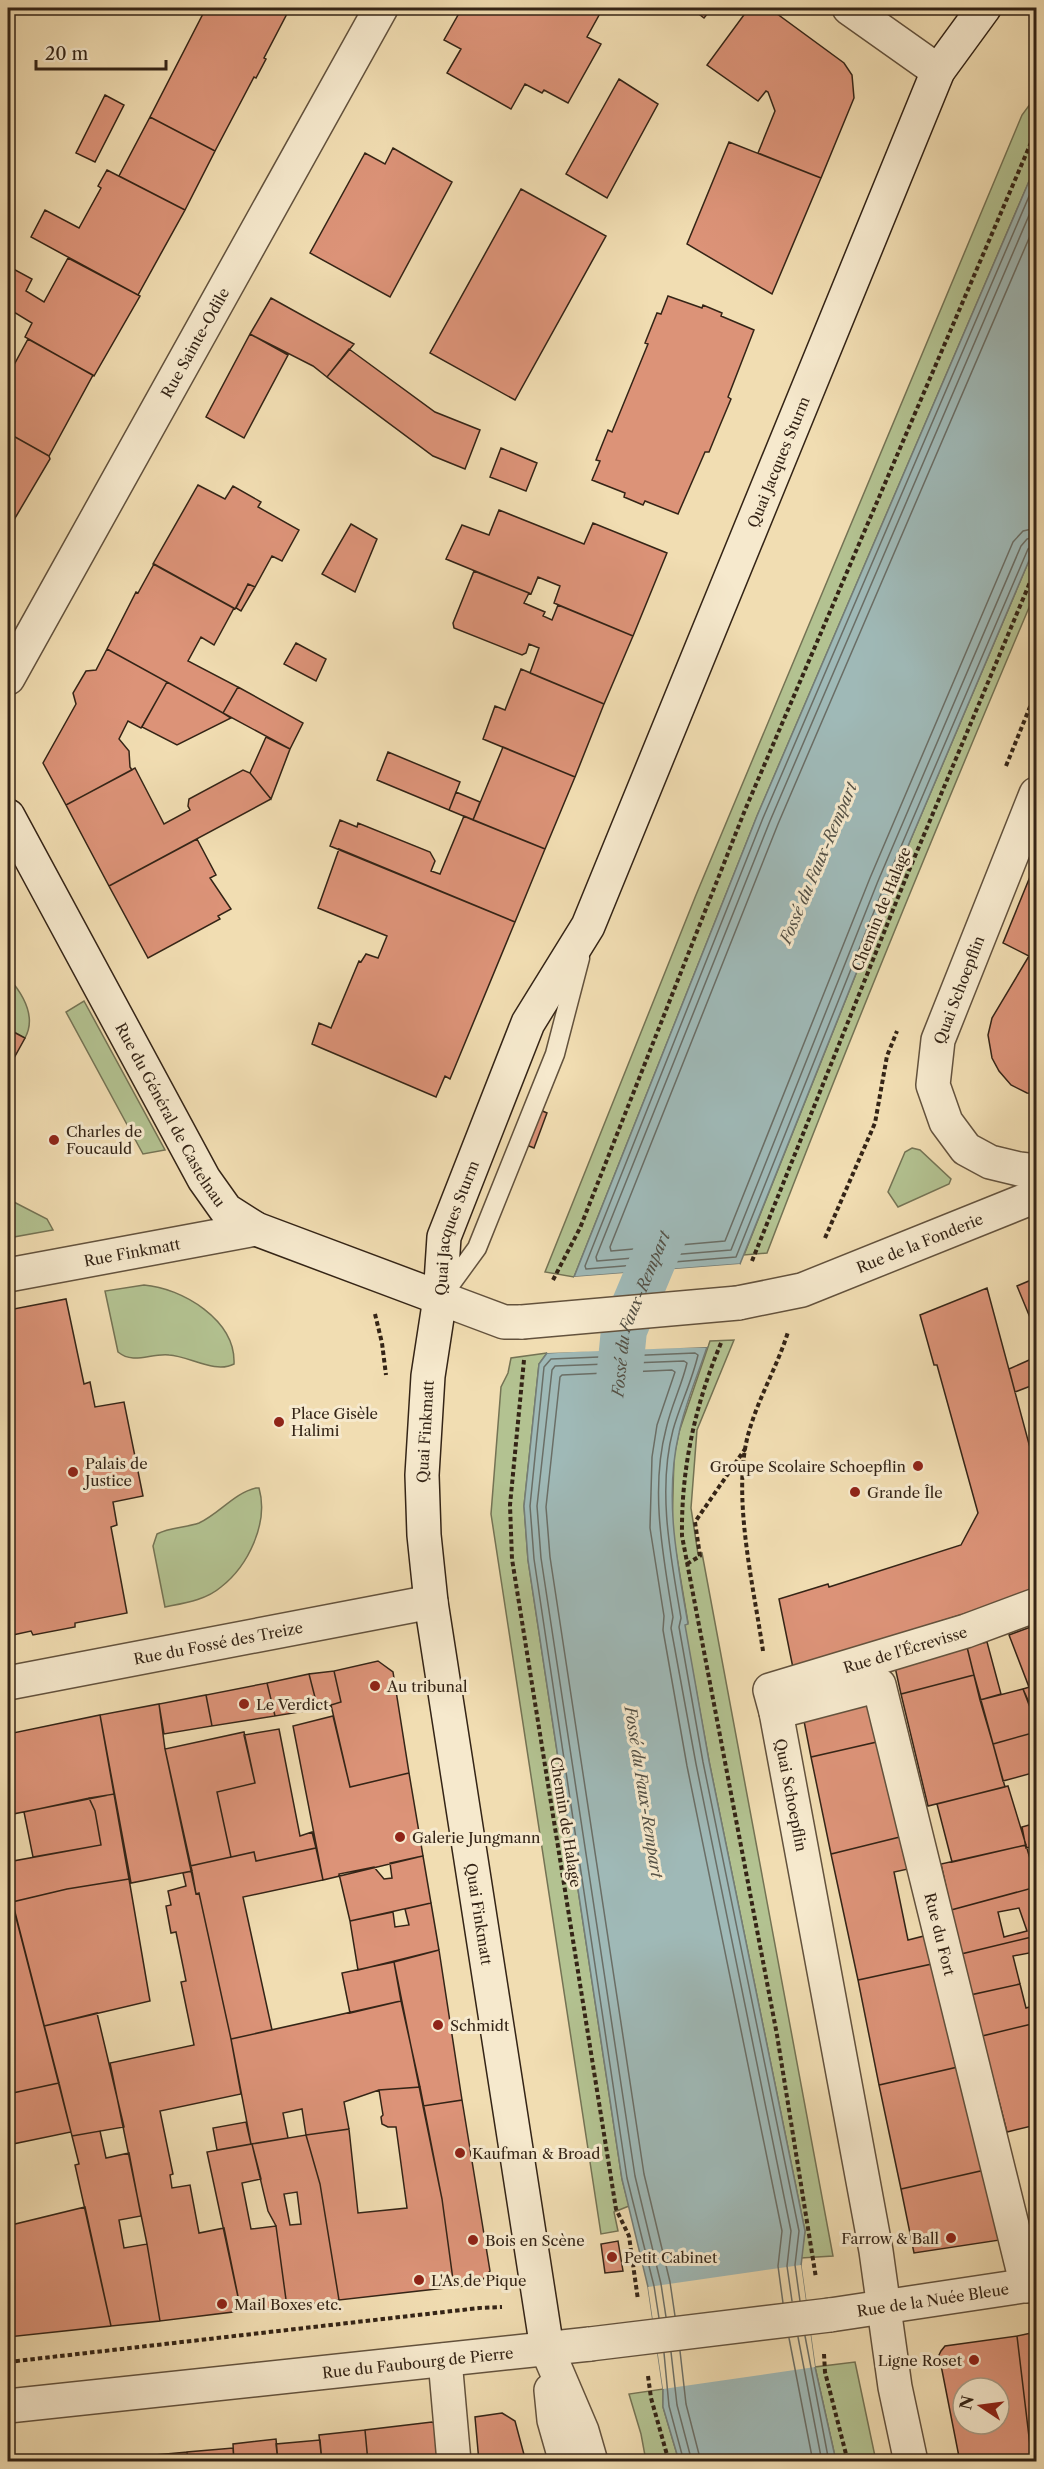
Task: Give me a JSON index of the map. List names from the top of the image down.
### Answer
{
  "streets": {
    "street": [
      "Rue Sainte-Odile",
      "Quai Jacques Sturm",
      "Quai Schoepflin",
      "Rue du Général de Castelnau",
      "Rue de la Fonderie",
      "Rue Finkmatt",
      "Quai Finkmatt",
      "Rue du Fossé des Treize",
      "Rue de l'Écrevisse",
      "Rue du Fort",
      "Rue de la Nuée Bleue",
      "Rue du Faubourg de Pierre"
    ],
    "path": ["Chemin de Halage"]
  },
  "crossings": [
    ["Quai Jacques Sturm", "Rue du Général de Castelnau"],
    ["Quai Jacques Sturm", "Quai Finkmatt"],
    ["Quai Schoepflin", "Rue de l'Écrevisse"],
    ["Quai Schoepflin", "Rue du Fort"],
    ["Quai Schoepflin", "Rue de la Nuée Bleue"],
    ["Rue du Général de Castelnau", "Rue de la Fonderie"],
    ["Rue du Général de Castelnau", "Rue Finkmatt"],
    ["Rue du Général de Castelnau", "Quai Finkmatt"],
    ["Quai Finkmatt", "Rue du Fossé des Treize"],
    ["Quai Finkmatt", "Rue du Faubourg de Pierre"],
    ["Rue de l'Écrevisse", "Rue du Fort"],
    ["Rue du Fort", "Rue de la Nuée Bleue"],
    ["Rue de la Nuée Bleue", "Rue du Faubourg de Pierre"]
  ],
  "water": ["Fossé du Faux-Rempart"],
  "places": [
    "Charles de Foucauld",
    "Place Gisèle Halimi",
    "Groupe Scolaire Schoepflin",
    "Palais de Justice",
    "Grande Île",
    "Au tribunal",
    "Le Verdict",
    "Galerie Jungmann",
    "Schmidt",
    "Kaufman & Broad",
    "Farrow & Ball",
    "Bois en Scène",
    "Petit Cabinet",
    "L'As de Pique",
    "Mail Boxes etc.",
    "Ligne Roset"
  ],
  "scale_bar": "20 m",
  "north": "left"
}
